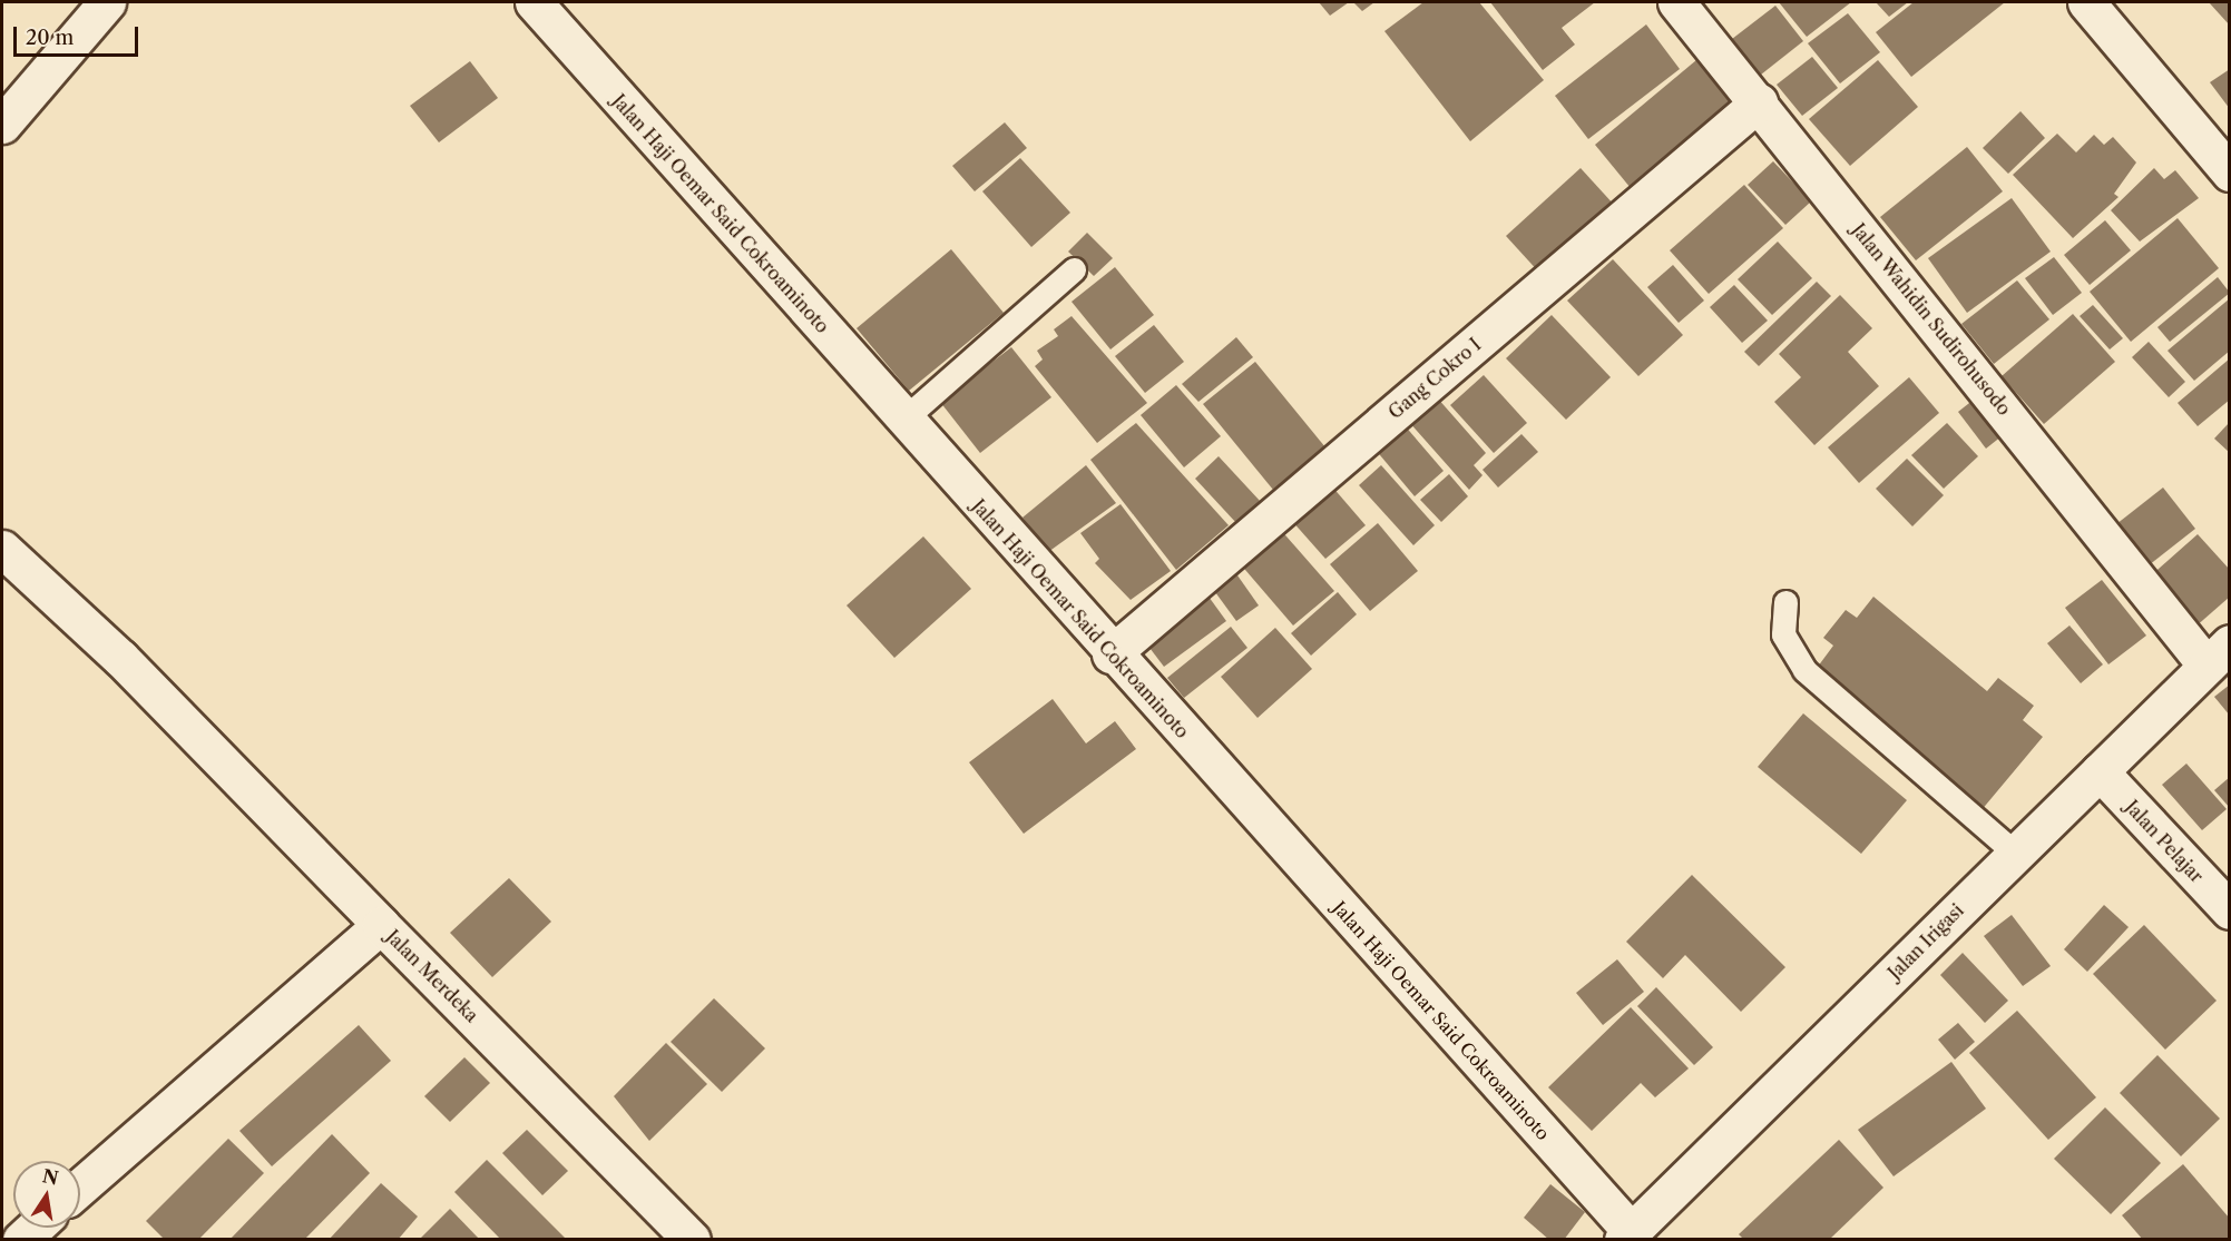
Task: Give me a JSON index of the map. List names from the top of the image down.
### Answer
{
  "streets": {
    "street": [
      "Jalan Haji Oemar Said Cokroaminoto",
      "Jalan Wahidin Sudirohusodo",
      "Gang Cokro I",
      "Jalan Pelajar",
      "Jalan Irigasi",
      "Jalan Merdeka"
    ]
  },
  "crossings": [
    ["Jalan Haji Oemar Said Cokroaminoto", "Gang Cokro I"],
    ["Jalan Haji Oemar Said Cokroaminoto", "Jalan Irigasi"],
    ["Jalan Wahidin Sudirohusodo", "Gang Cokro I"],
    ["Jalan Wahidin Sudirohusodo", "Jalan Irigasi"],
    ["Jalan Pelajar", "Jalan Irigasi"]
  ],
  "scale_bar": "20 m",
  "north": "top"
}
